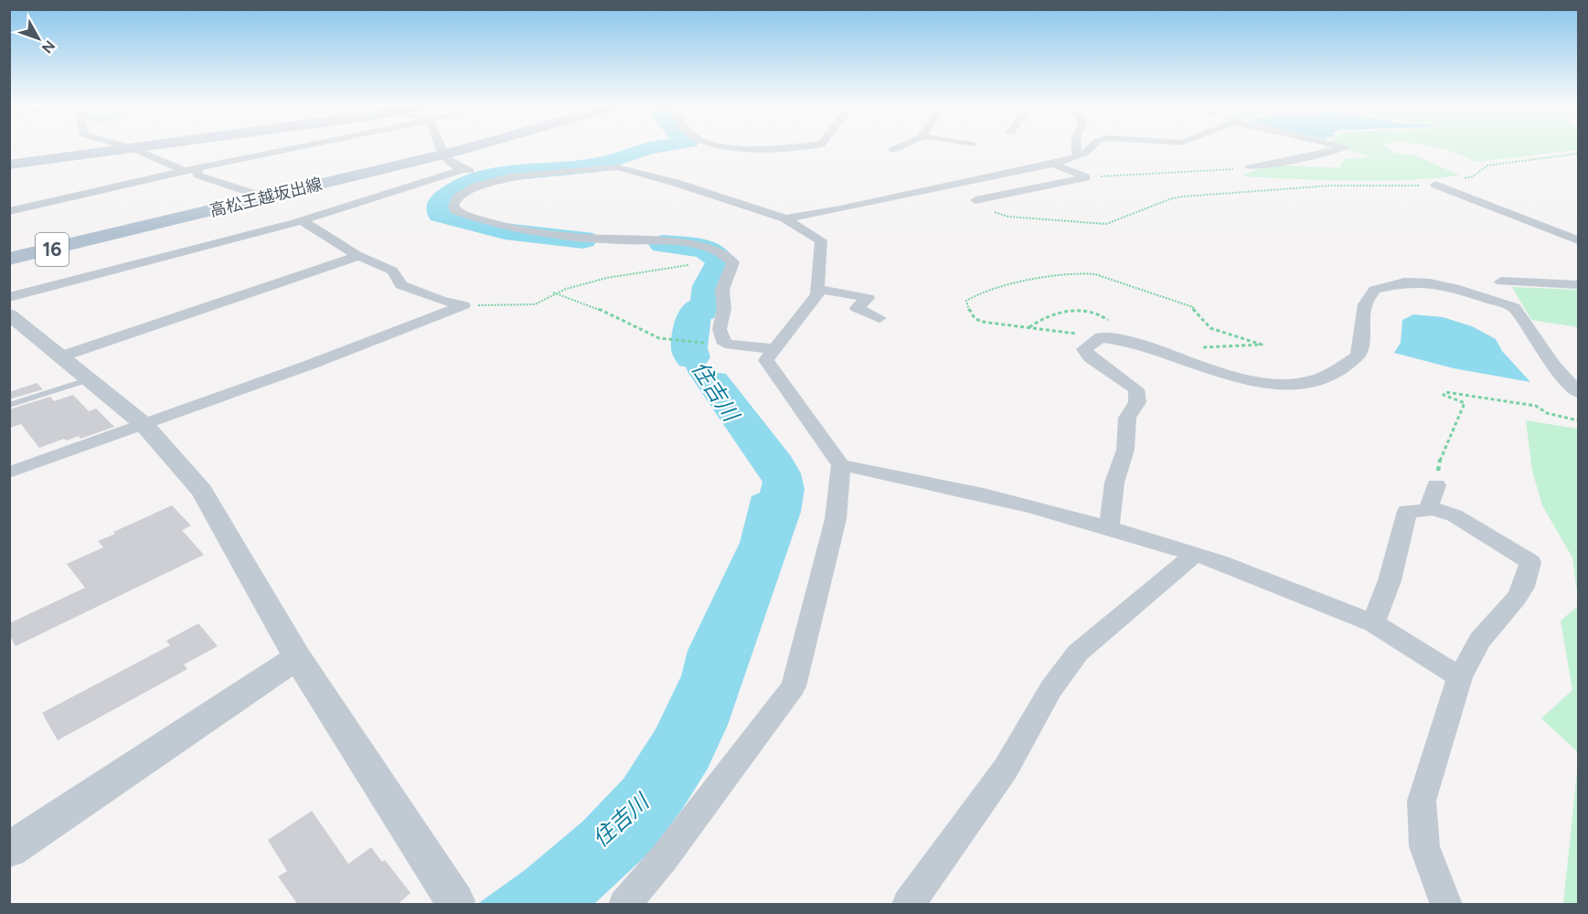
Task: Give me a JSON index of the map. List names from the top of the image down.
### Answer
{
  "streets": {
    "main road": ["高松王越坂出線", "16"]
  },
  "water": ["住吉川"],
  "north": "bottom right"
}
